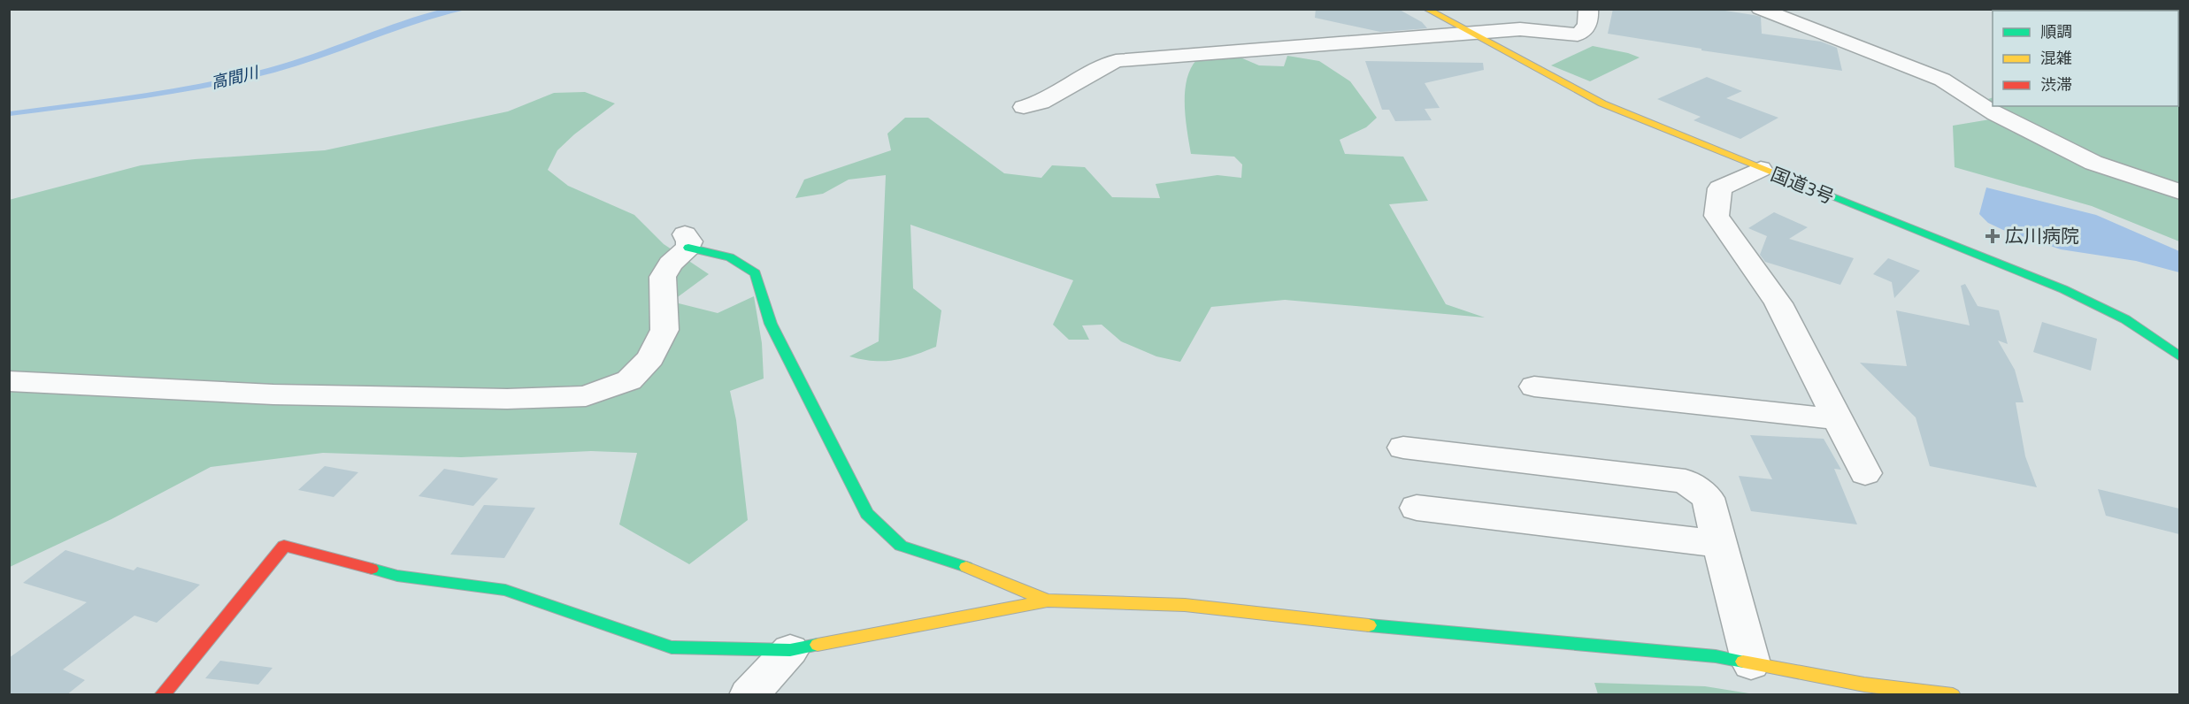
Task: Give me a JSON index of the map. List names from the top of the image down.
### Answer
{
  "streets": {
    "main road": ["国道3号"]
  },
  "water": ["高間川"],
  "places": {
    "health": ["広川病院"]
  },
  "legend": ["順調", "混雑", "渋滞"]
}
